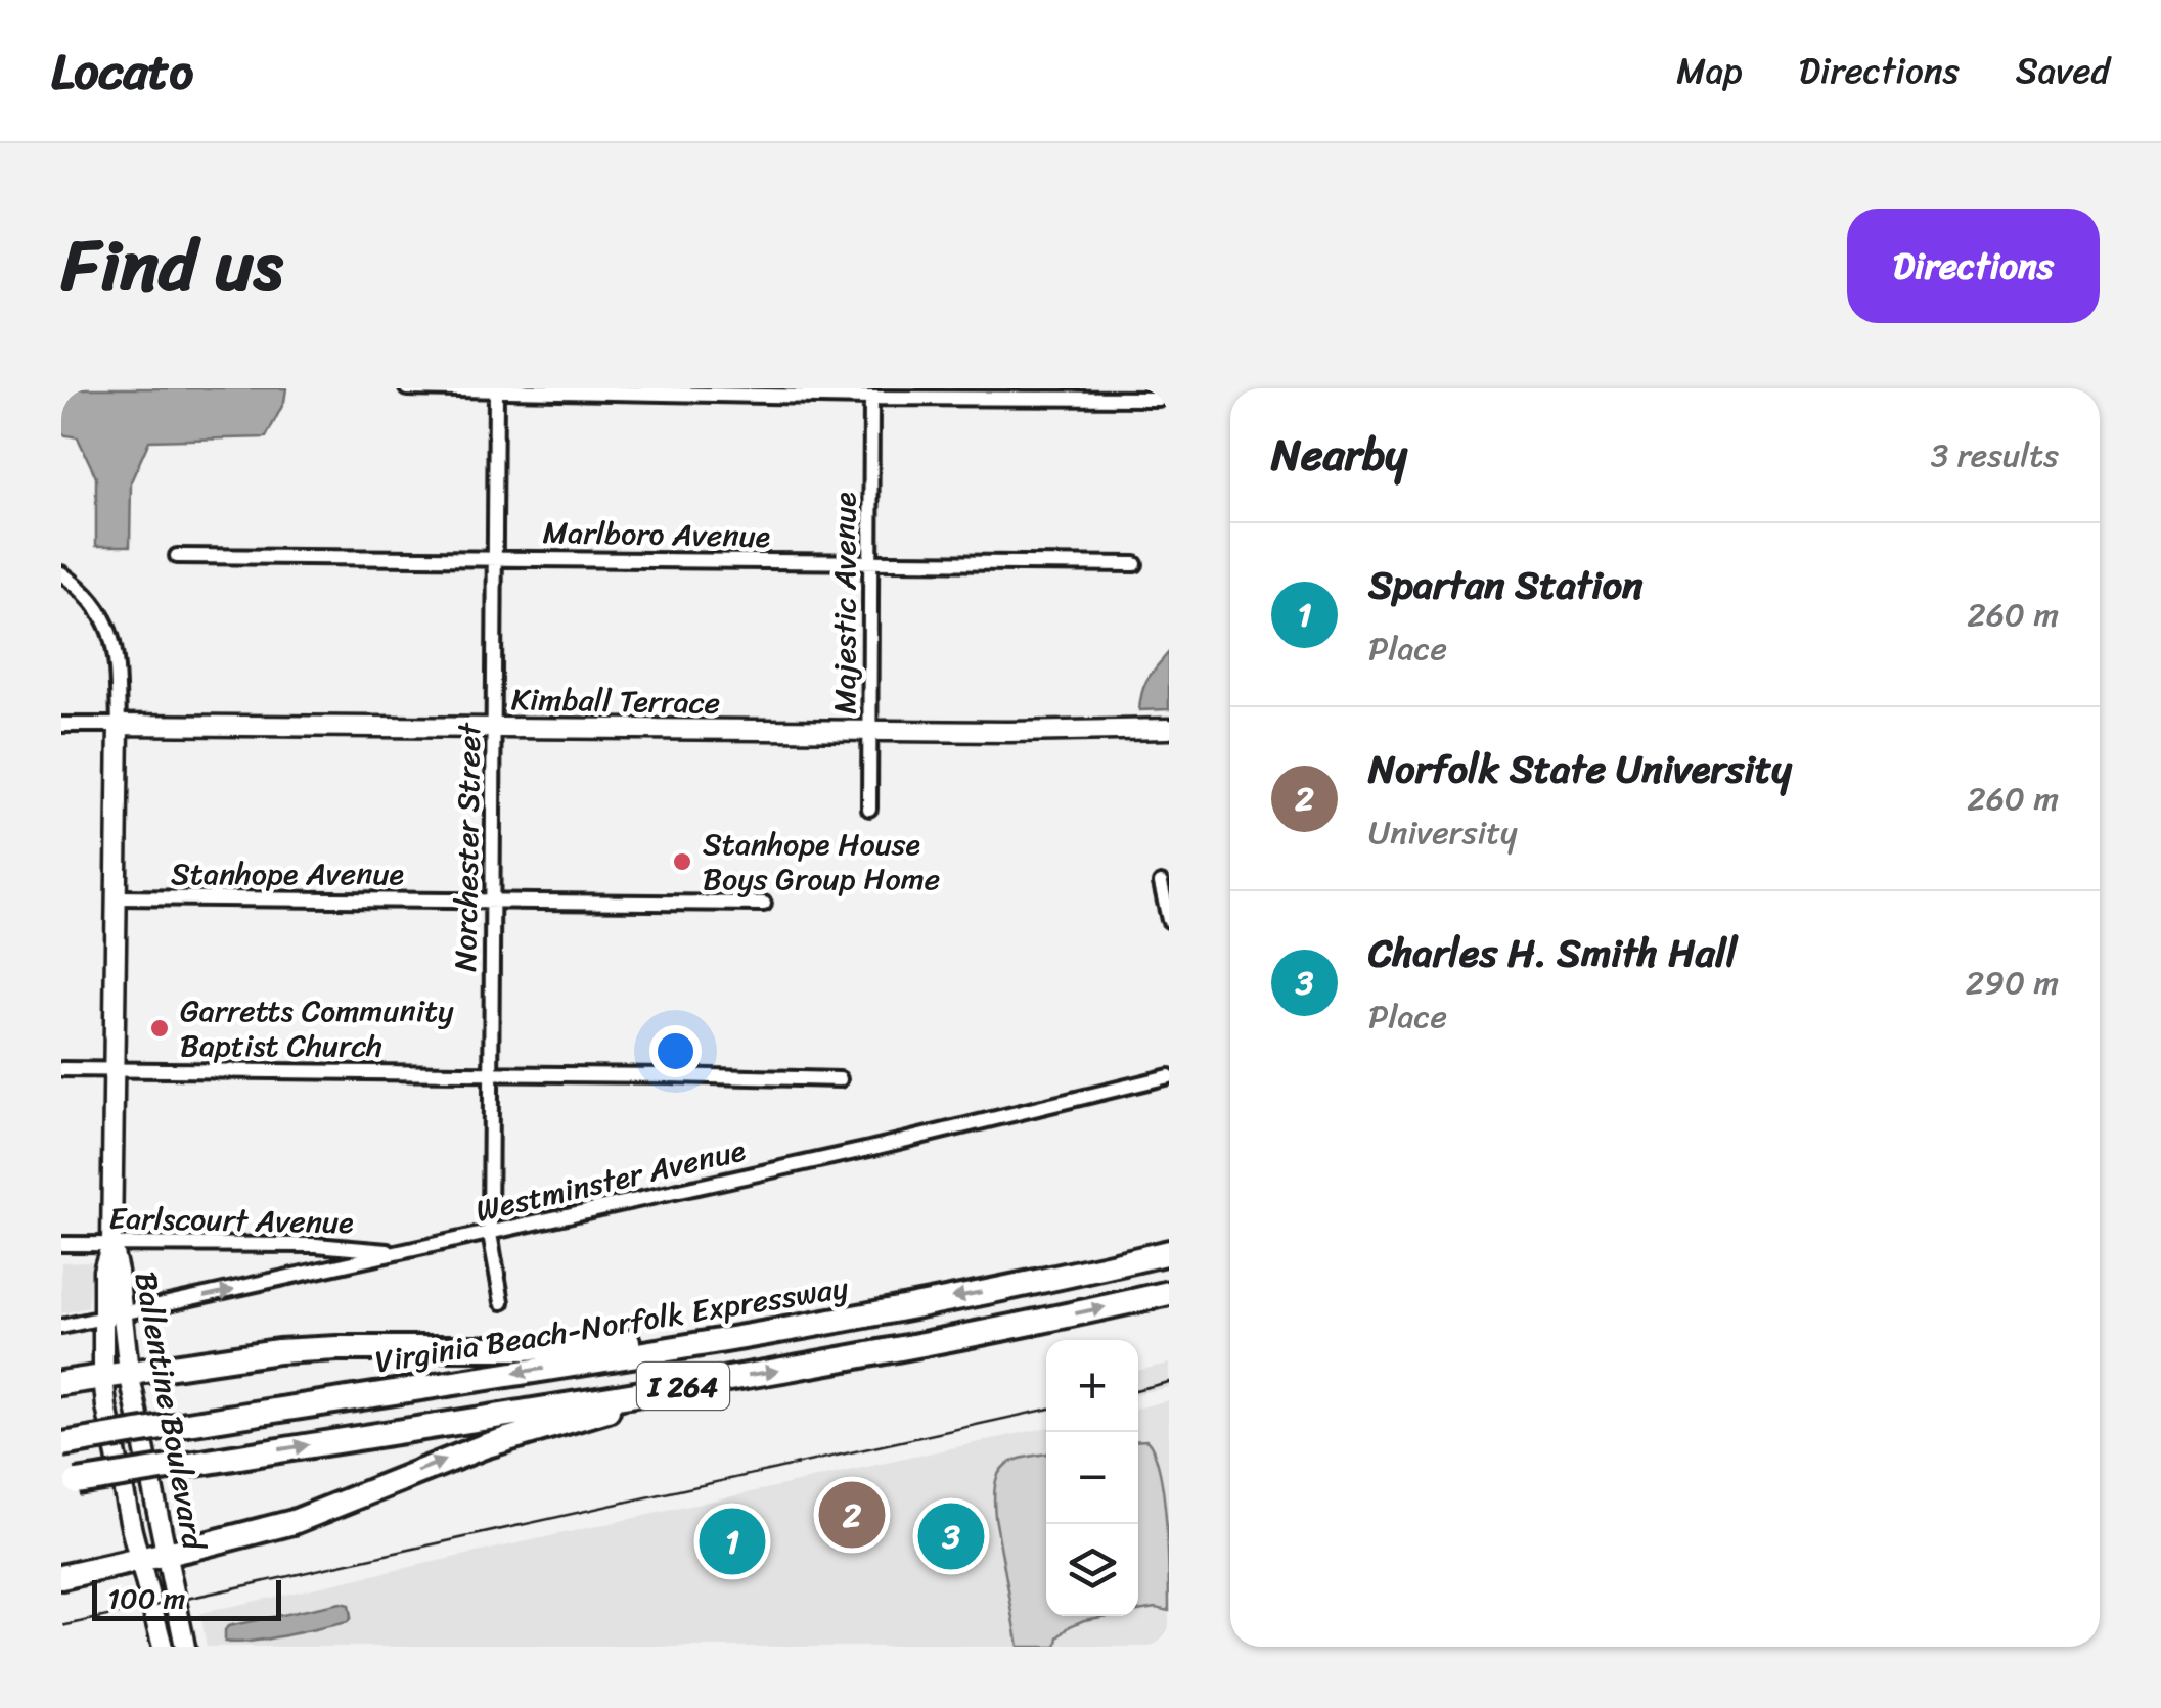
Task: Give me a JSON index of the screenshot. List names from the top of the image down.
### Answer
{
  "streets": {
    "highway": ["Virginia Beach-Norfolk Expressway", "I 264"],
    "street": [
      "Marlboro Avenue",
      "Majestic Avenue",
      "Kimball Terrace",
      "Norchester Street",
      "Stanhope Avenue",
      "Westminster Avenue",
      "Earlscourt Avenue",
      "Ballentine Boulevard"
    ]
  },
  "crossings": [
    ["Marlboro Avenue", "Majestic Avenue"],
    ["Marlboro Avenue", "Norchester Street"],
    ["Majestic Avenue", "Kimball Terrace"],
    ["Kimball Terrace", "Norchester Street"],
    ["Kimball Terrace", "Ballentine Boulevard"],
    ["Norchester Street", "Stanhope Avenue"],
    ["Norchester Street", "Westminster Avenue"],
    ["Stanhope Avenue", "Ballentine Boulevard"],
    ["Westminster Avenue", "Earlscourt Avenue"],
    ["Westminster Avenue", "Ballentine Boulevard"],
    ["Earlscourt Avenue", "Ballentine Boulevard"]
  ],
  "places": ["Stanhope House Boys Group Home", "Garretts Community Baptist Church"],
  "scale_bar": "100 m",
  "page": {
    "header": "Locato",
    "nav": ["Map", "Directions", "Saved"],
    "title": "Find us",
    "buttons": "Directions",
    "heading": ["Nearby", "3 results"],
    "list": [
      {
        "mark": "1",
        "name": "Spartan Station",
        "note": "Place",
        "value": "260 m"
      },
      {
        "mark": "2",
        "name": "Norfolk State University",
        "note": "University",
        "value": "260 m"
      },
      {
        "mark": "3",
        "name": "Charles H. Smith Hall",
        "note": "Place",
        "value": "290 m"
      }
    ],
    "map_buttons": ["+", "−"],
    "pins": ["2", "3", "1"],
    "scale": "100 m"
  }
}
